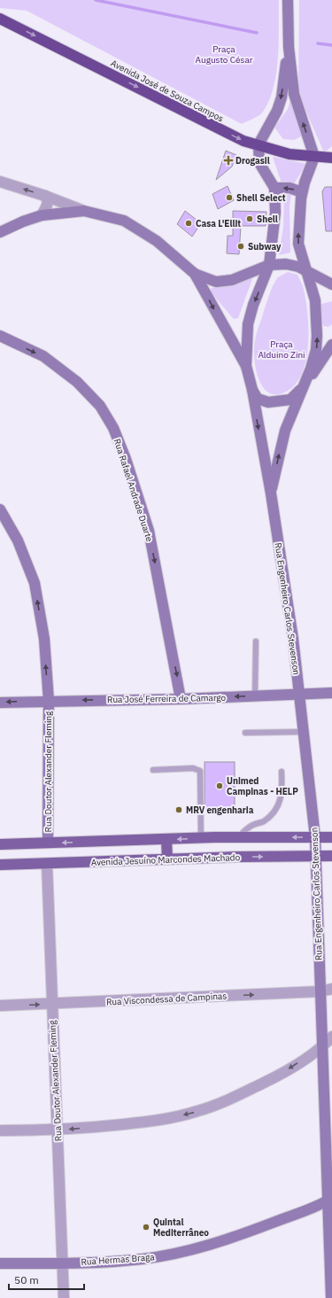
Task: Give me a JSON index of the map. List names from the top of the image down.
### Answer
{
  "streets": {
    "highway": ["Avenida José de Souza Campos"],
    "main road": ["Avenida Jesuíno Marcondes Machado"],
    "street": [
      "Rua Rafael Andrade Duarte",
      "Rua Engenheiro Carlos Stevenson",
      "Rua José Ferreira de Camargo",
      "Rua Doutor Alexander Fleming",
      "Rua Viscondessa de Campinas",
      "Rua Hermas Braga"
    ]
  },
  "crossings": [
    ["Rua Rafael Andrade Duarte", "Rua José Ferreira de Camargo"],
    ["Rua Engenheiro Carlos Stevenson", "Rua José Ferreira de Camargo"],
    ["Rua Engenheiro Carlos Stevenson", "Avenida Jesuíno Marcondes Machado"],
    ["Rua Engenheiro Carlos Stevenson", "Rua Viscondessa de Campinas"],
    ["Rua Engenheiro Carlos Stevenson", "Rua Hermas Braga"],
    ["Rua José Ferreira de Camargo", "Rua Doutor Alexander Fleming"],
    ["Rua Doutor Alexander Fleming", "Avenida Jesuíno Marcondes Machado"],
    ["Rua Doutor Alexander Fleming", "Rua Viscondessa de Campinas"],
    ["Rua Doutor Alexander Fleming", "Rua Hermas Braga"]
  ],
  "one_way": [
    "Avenida José de Souza Campos",
    "Rua Rafael Andrade Duarte",
    "Rua José Ferreira de Camargo",
    "Rua Viscondessa de Campinas"
  ],
  "parks": ["Praça Augusto César", "Praça Alduino Zini"],
  "places": {
    "health": ["Drogasil"],
    "other": [
      "Shell Select",
      "Shell",
      "Casa L'Ellit",
      "Subway",
      "Unimed Campinas - HELP",
      "MRV engenharia",
      "Quintal Mediterrâneo"
    ]
  },
  "scale_bar": "50 m"
}
